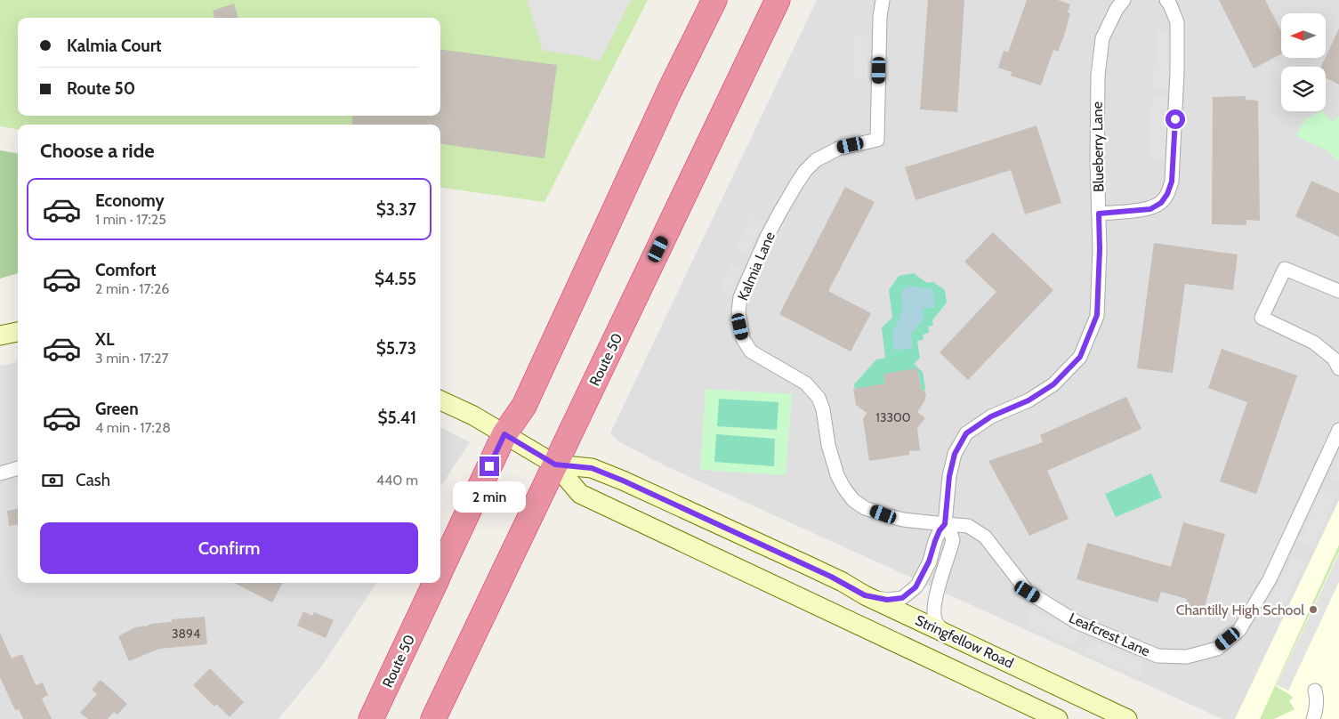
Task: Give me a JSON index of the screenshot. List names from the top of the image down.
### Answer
{
  "streets": {
    "highway": ["Route 50"],
    "main road": ["Stringfellow Road"],
    "street": ["Blueberry Lane", "Kalmia Lane", "Leafcrest Lane"]
  },
  "crossings": [
    ["Blueberry Lane", "Kalmia Lane"],
    ["Blueberry Lane", "Leafcrest Lane"],
    ["Blueberry Lane", "Stringfellow Road"],
    ["Kalmia Lane", "Leafcrest Lane"],
    ["Route 50", "Stringfellow Road"]
  ],
  "places": ["Chantilly High School"],
  "house_numbers": ["13300", "3894"],
  "north": "left",
  "page": {
    "banner": ["Kalmia Court", "Route 50"],
    "heading": "Choose a ride",
    "list": [
      {
        "name": "Economy",
        "note": "1 min · 17:25",
        "value": "$3.37"
      },
      {
        "name": "Comfort",
        "note": "2 min · 17:26",
        "value": "$4.55"
      },
      {
        "name": "XL",
        "note": "3 min · 17:27",
        "value": "$5.73"
      },
      {
        "name": "Green",
        "note": "4 min · 17:28",
        "value": "$5.41"
      }
    ],
    "pay": ["Cash", "440 m"],
    "bubble": "2 min",
    "buttons": "Confirm"
  }
}
